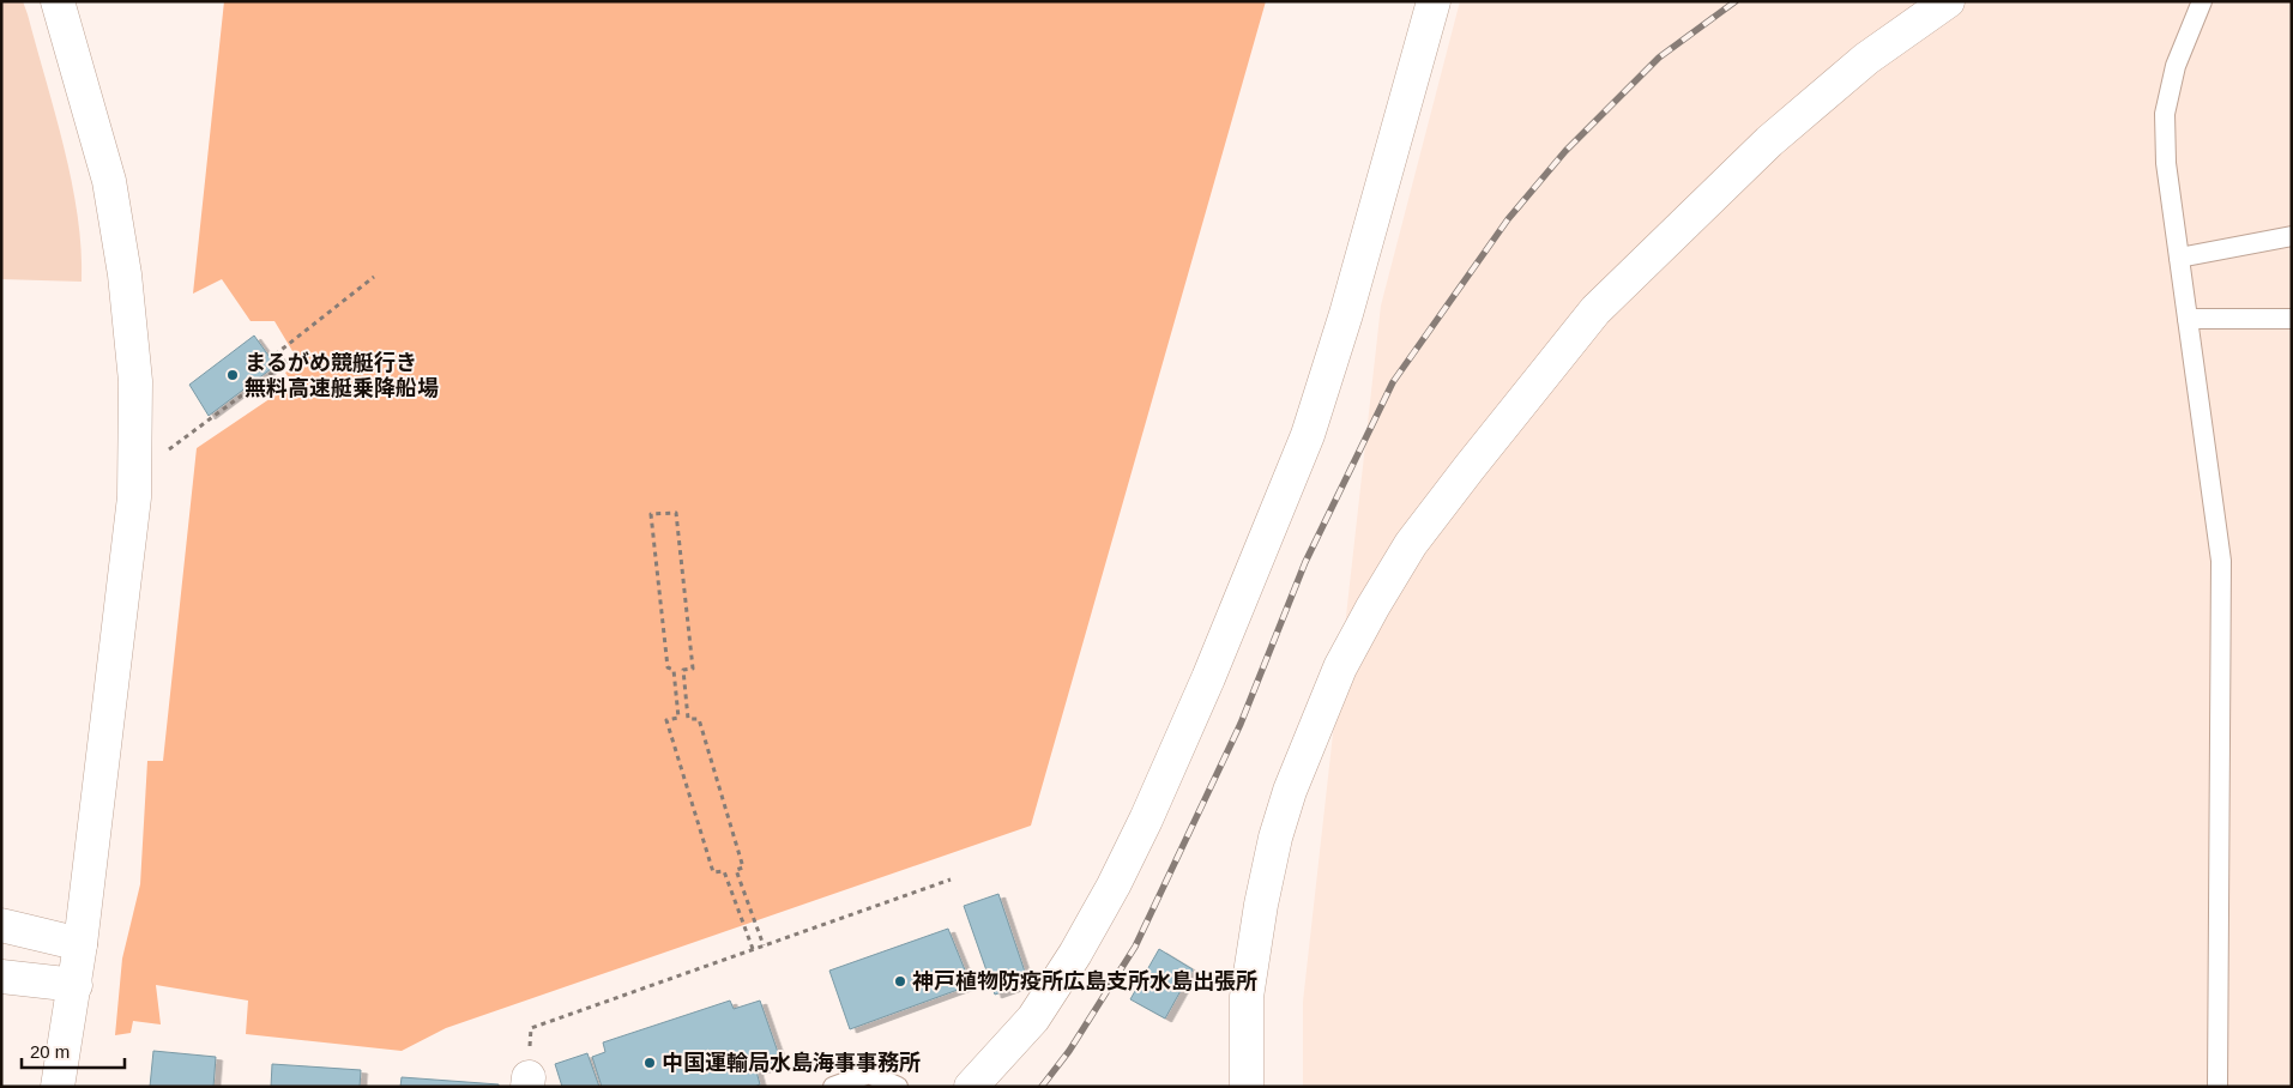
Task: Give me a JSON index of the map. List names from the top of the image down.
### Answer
{
  "places": ["まるがめ競艇行き 無料高速艇乗降船場", "神戸植物防疫所広島支所水島出張所", "中国運輸局水島海事事務所"],
  "scale_bar": "20 m"
}
